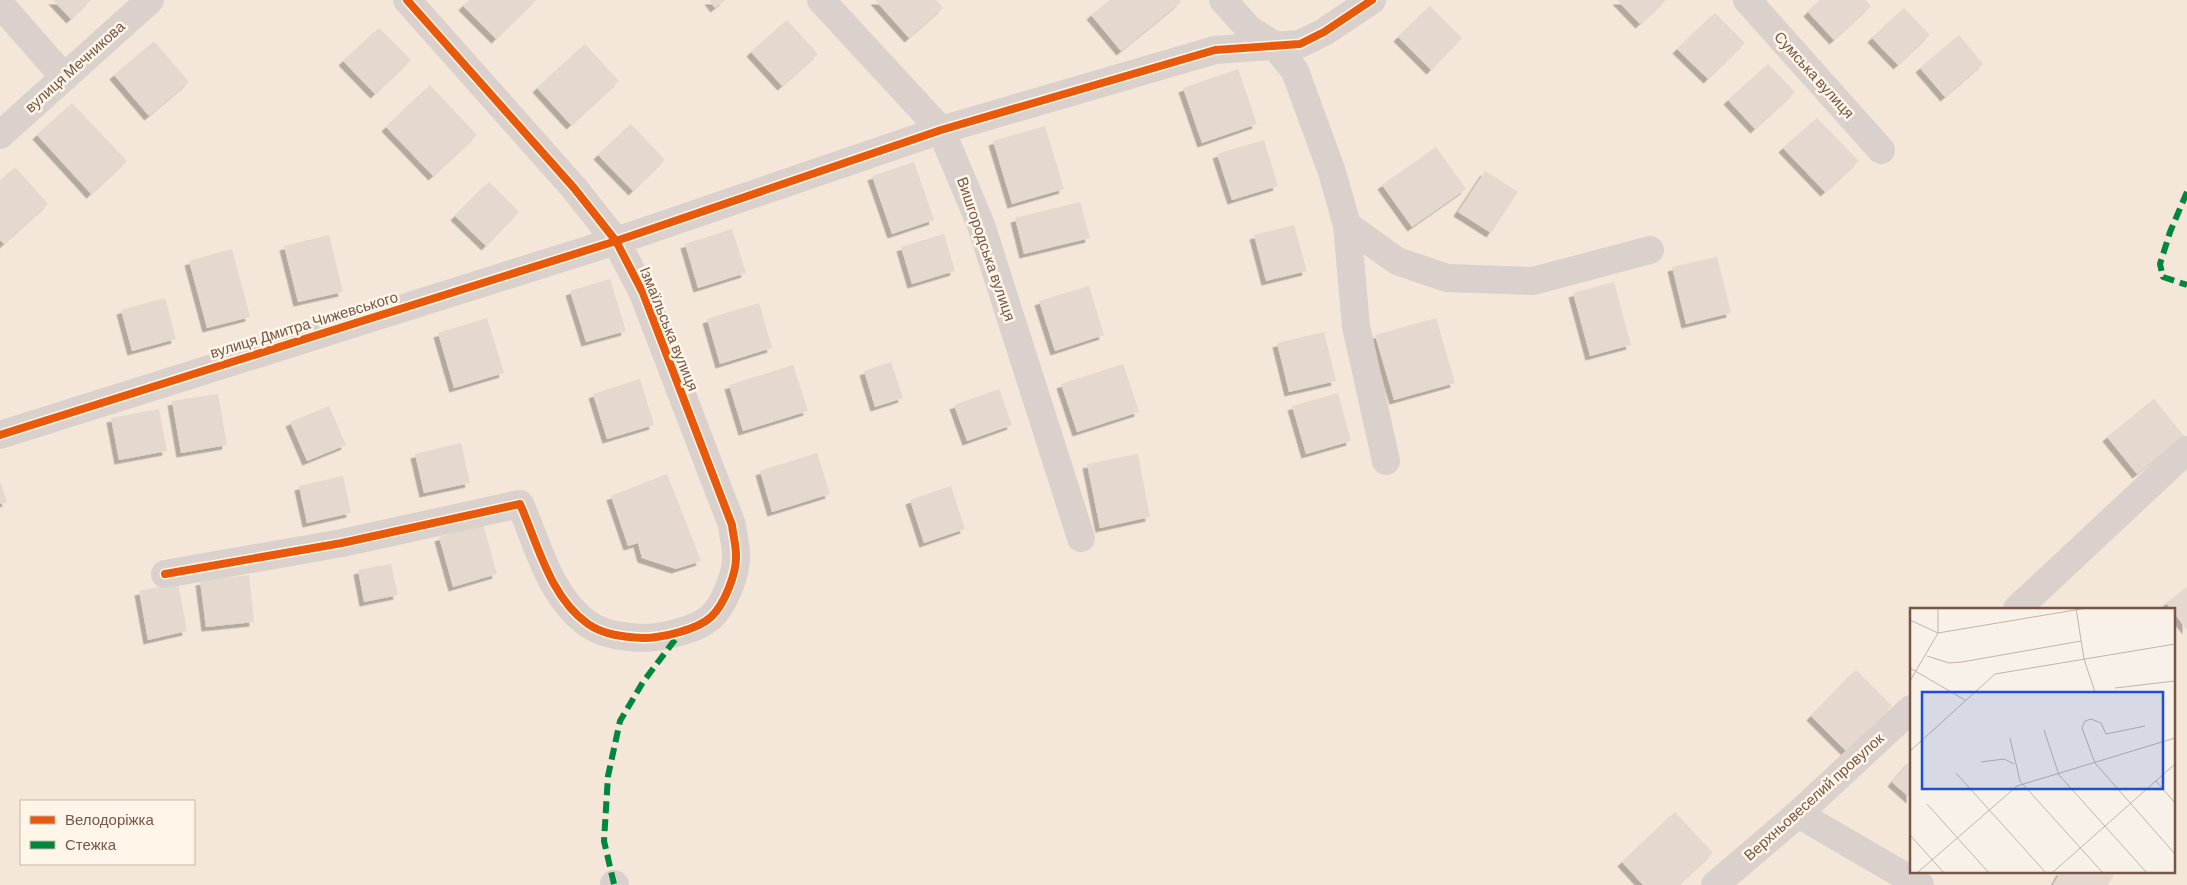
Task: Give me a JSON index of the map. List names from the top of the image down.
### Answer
{
  "streets": {
    "street": [
      "вулиця Мечникова",
      "Сумська вулиця",
      "Вишгородська вулиця",
      "вулиця Дмитра Чижевського",
      "Ізмаїльська вулиця",
      "Верхньовеселий провулок"
    ]
  },
  "crossings": [
    ["Вишгородська вулиця", "вулиця Дмитра Чижевського"],
    ["вулиця Дмитра Чижевського", "Ізмаїльська вулиця"]
  ],
  "legend": ["Велодоріжка", "Стежка"]
}
